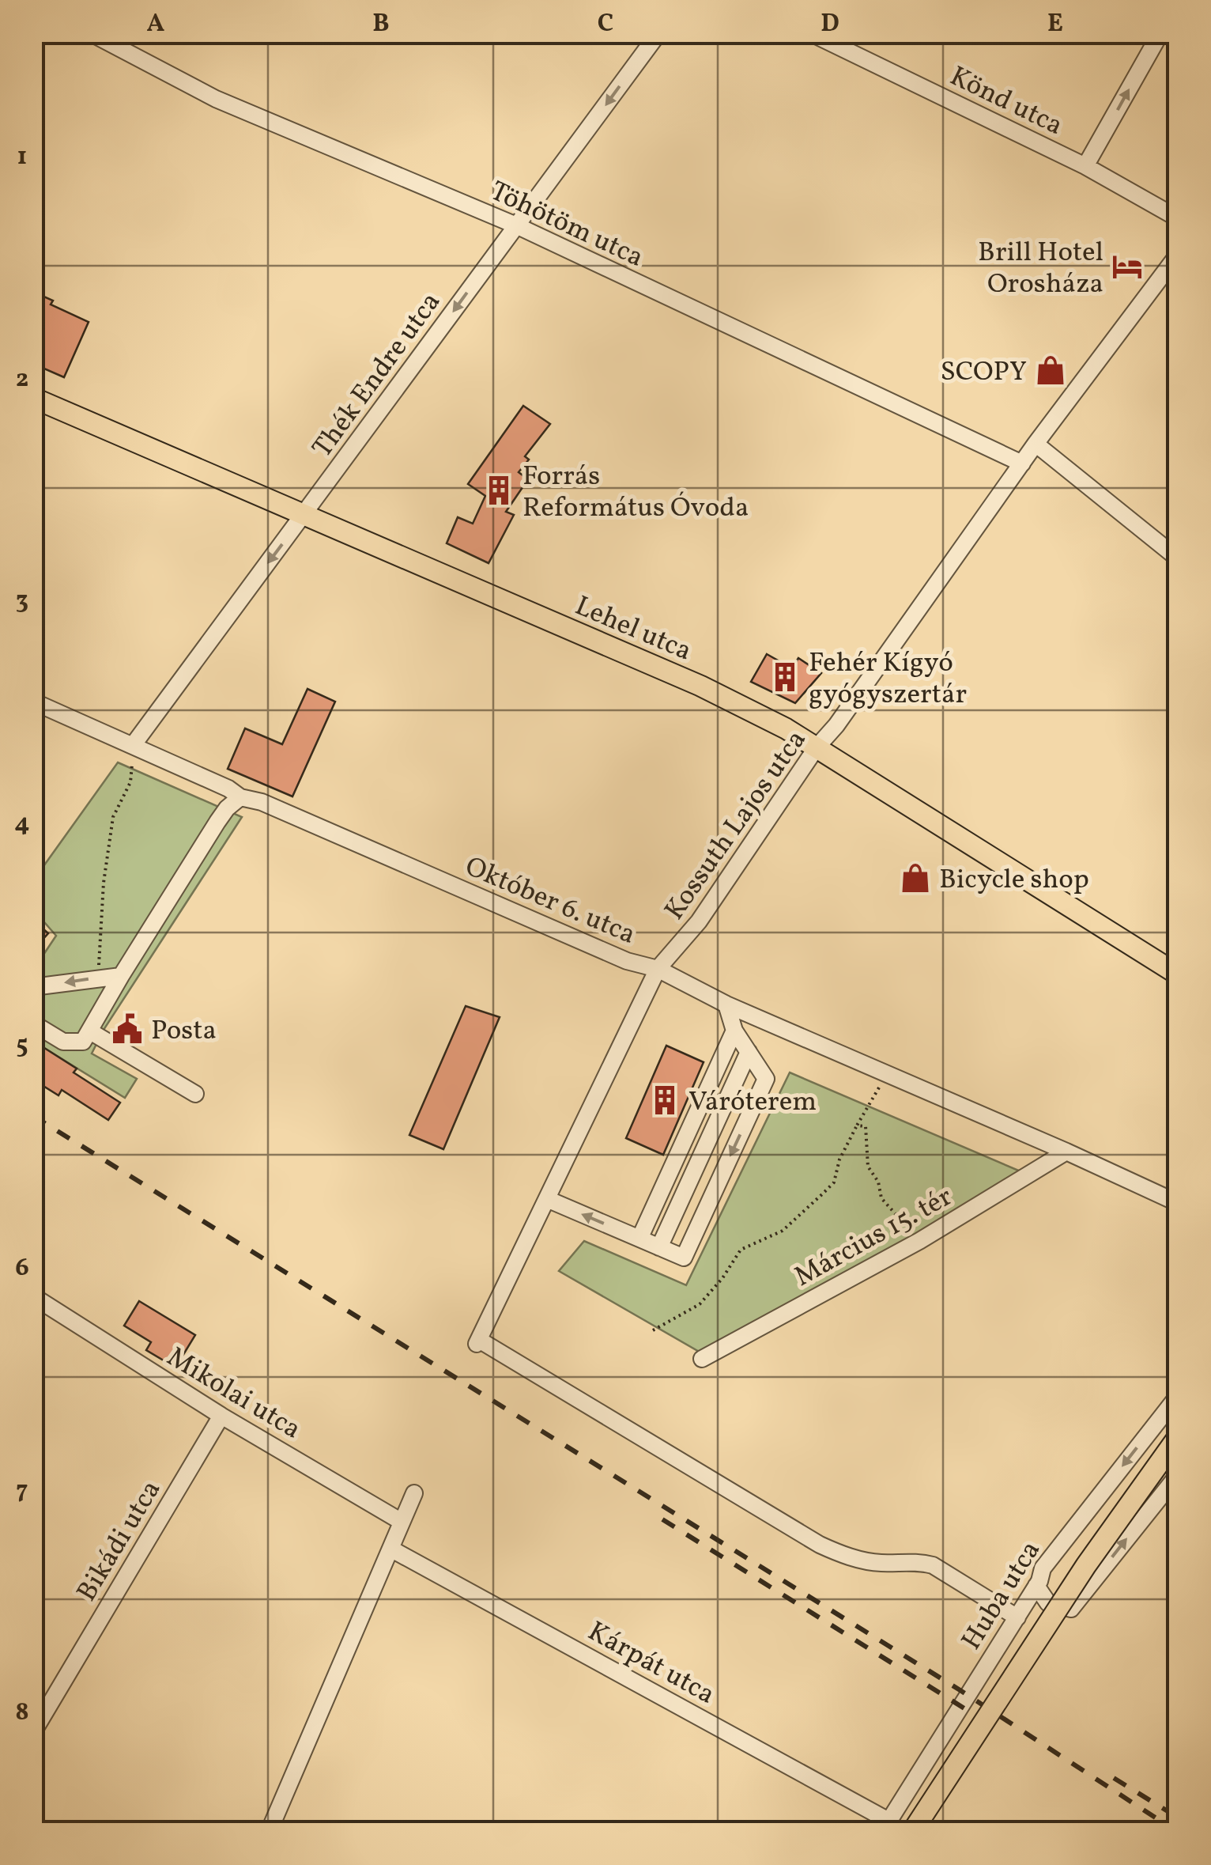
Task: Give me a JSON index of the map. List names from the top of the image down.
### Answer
{
  "streets": {
    "main road": ["Lehel utca"],
    "street": [
      "Könd utca",
      "Töhötöm utca",
      "Thék Endre utca",
      "Kossuth Lajos utca",
      "Október 6. utca",
      "Március 15. tér",
      "Mikolai utca",
      "Bikádi utca",
      "Huba utca",
      "Kárpát utca"
    ]
  },
  "crossings": [
    ["Töhötöm utca", "Thék Endre utca"],
    ["Töhötöm utca", "Kossuth Lajos utca"],
    ["Thék Endre utca", "Lehel utca"],
    ["Thék Endre utca", "Október 6. utca"],
    ["Lehel utca", "Kossuth Lajos utca"],
    ["Kossuth Lajos utca", "Október 6. utca"],
    ["Kossuth Lajos utca", "Huba utca"],
    ["Október 6. utca", "Március 15. tér"],
    ["Mikolai utca", "Bikádi utca"],
    ["Huba utca", "Kárpát utca"]
  ],
  "one_way": ["Thék Endre utca", "Huba utca"],
  "places": {
    "hotel": ["Brill Hotel Orosháza"],
    "shop": ["SCOPY", "Bicycle shop"],
    "building": ["Forrás Református Óvoda", "Fehér Kígyó gyógyszertár", "Váróterem"],
    "public building": ["Posta"]
  },
  "grid": {
    "columns": [
      "A",
      "B",
      "C",
      "D",
      "E"
    ],
    "rows": [
      "1",
      "2",
      "3",
      "4",
      "5",
      "6",
      "7",
      "8"
    ]
  }
}
